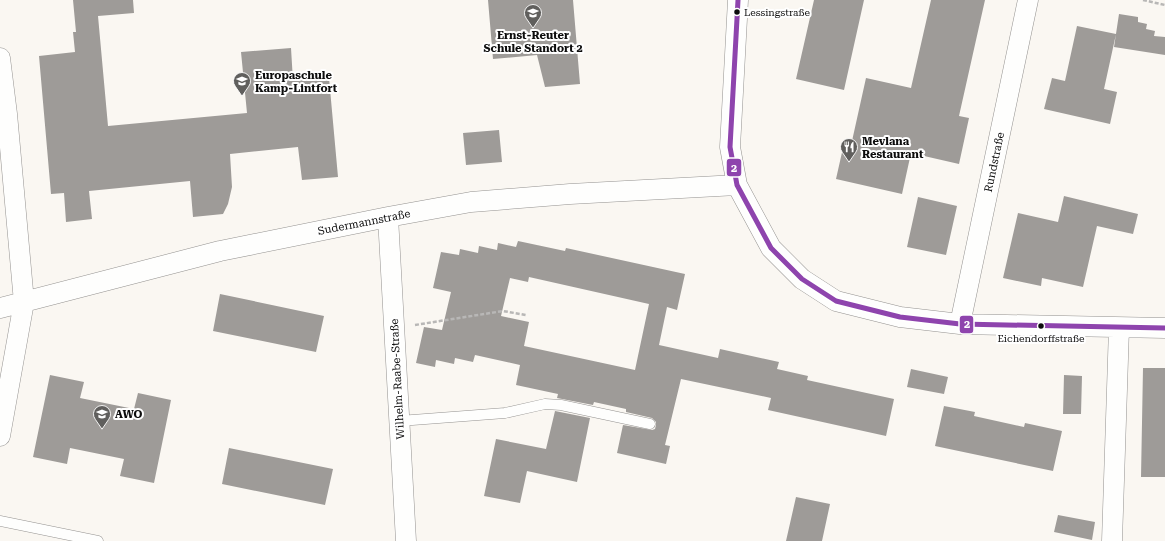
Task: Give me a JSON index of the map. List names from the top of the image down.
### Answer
{
  "streets": {
    "street": ["Rundstraße", "Sudermannstraße", "Wilhelm-Raabe-Straße"]
  },
  "crossings": [
    ["Sudermannstraße", "Wilhelm-Raabe-Straße"]
  ],
  "places": {
    "other": ["Lessingstraße", "Eichendorffstraße"],
    "school or university": ["Ernst-Reuter Schule Standort 2", "Europaschule Kamp-Lintfort", "AWO"],
    "restaurant": ["Mevlana Restaurant"]
  },
  "lines": ["transit line 2"]
}
